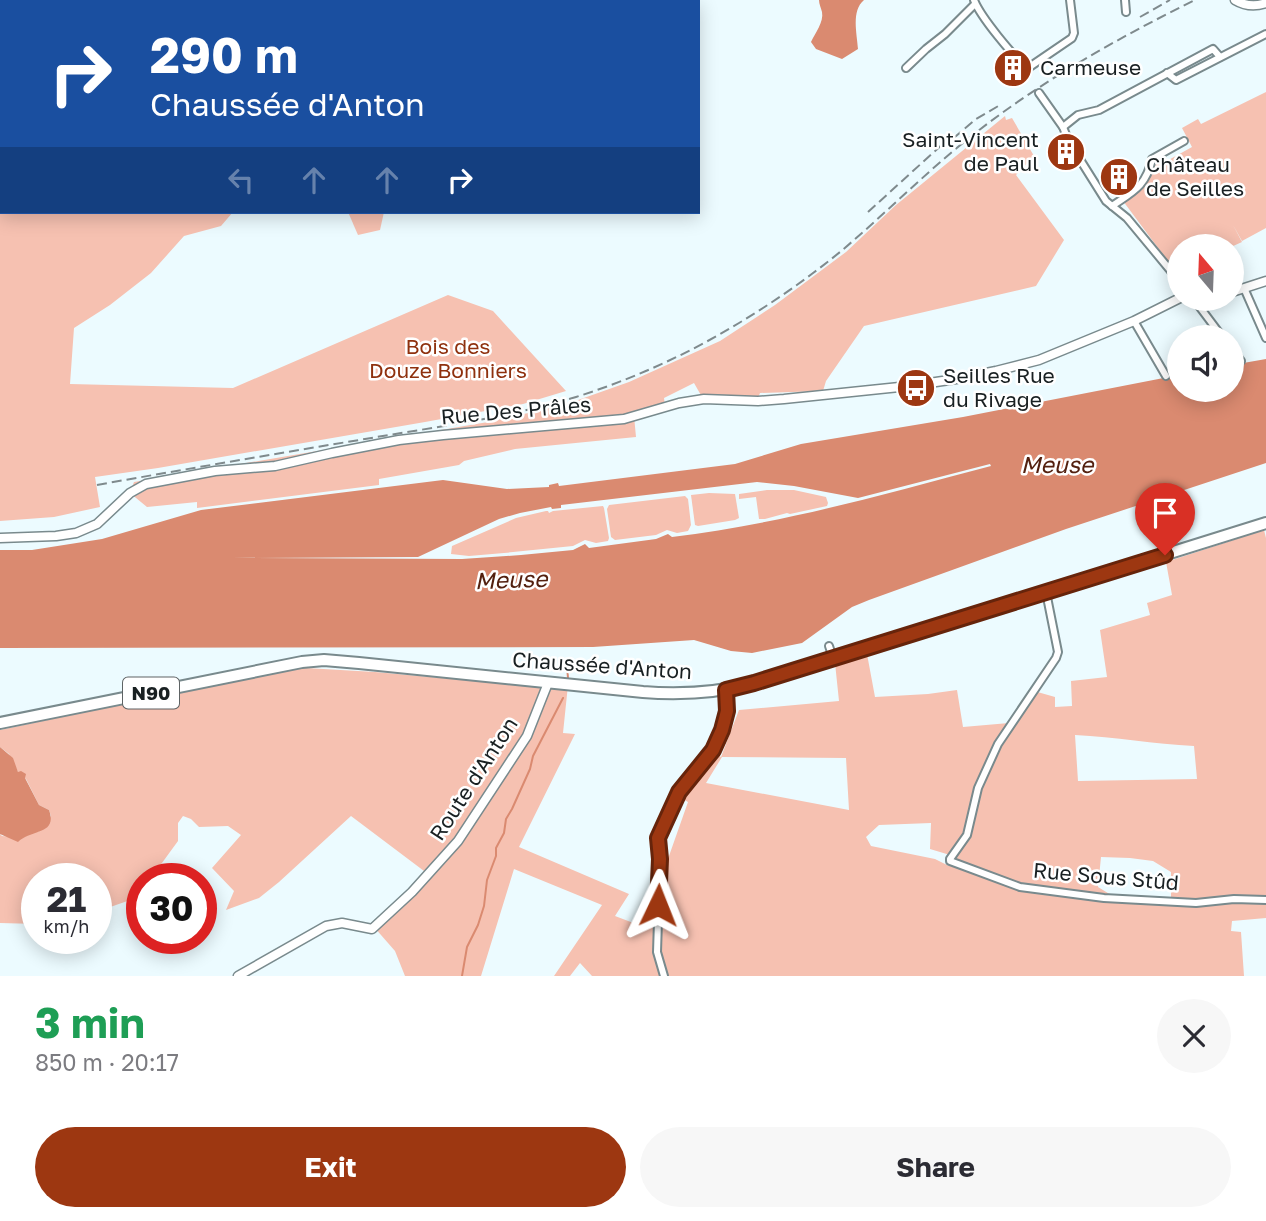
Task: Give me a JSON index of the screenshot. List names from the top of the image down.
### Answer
{
  "streets": {
    "main road": ["Chaussée d'Anton", "N90"],
    "street": ["Rue Des Prâles", "Route d'Anton", "Rue Sous Stûd"]
  },
  "crossings": [
    ["Chaussée d'Anton", "Route d'Anton"],
    ["Chaussée d'Anton", "Rue Sous Stûd"]
  ],
  "water": ["Meuse"],
  "parks": ["Bois des Douze Bonniers"],
  "places": {
    "building": ["Carmeuse", "Saint-Vincent de Paul", "Château de Seilles"],
    "bus stop": ["Seilles Rue du Rivage"]
  },
  "north": "top",
  "page": {
    "turn": ["290 m", "Chaussée d'Anton"],
    "speed": "21 km/h",
    "limit": "30",
    "heading": ["3 min", "850 m · 20:17"],
    "buttons": ["Exit", "Share"]
  }
}
